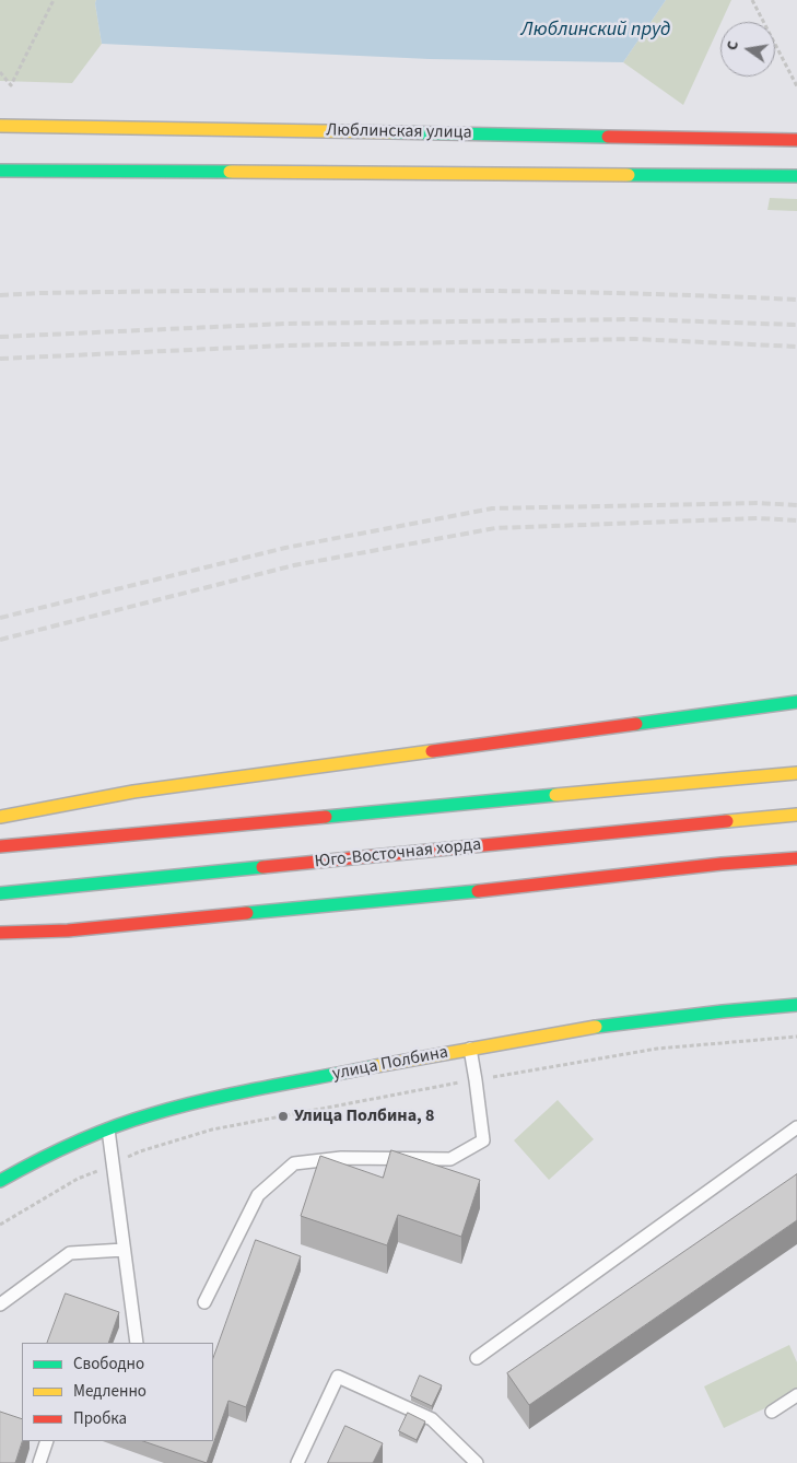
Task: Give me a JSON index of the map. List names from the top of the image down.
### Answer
{
  "streets": {
    "main road": ["Люблинская улица", "Юго-Восточная хорда", "улица Полбина"]
  },
  "water": ["Люблинский пруд"],
  "places": ["Улица Полбина, 8"],
  "legend": ["Свободно", "Медленно", "Пробка"],
  "north": "left"
}
